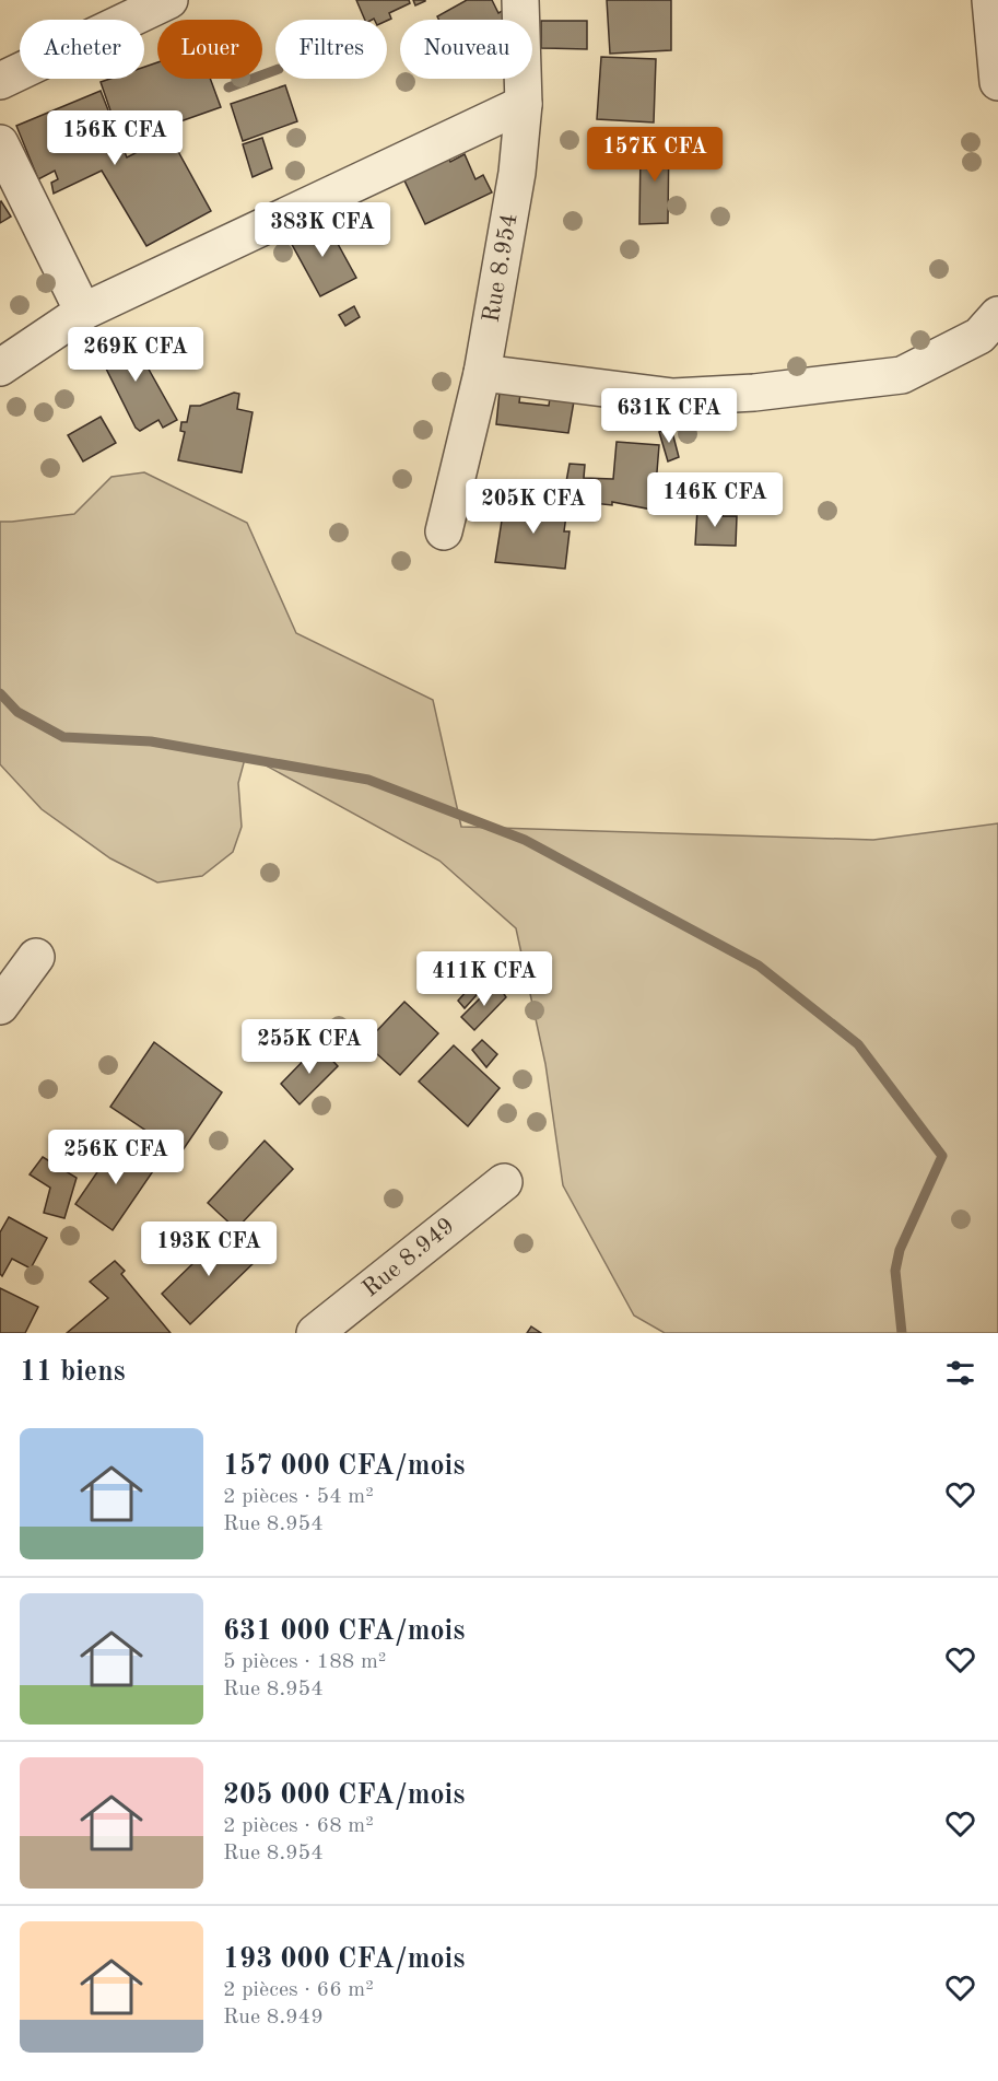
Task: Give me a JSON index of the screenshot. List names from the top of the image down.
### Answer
{
  "streets": {
    "street": ["Rue 8.954", "Rue 8.949"]
  },
  "page": {
    "chip": [
      "Acheter",
      "Louer",
      "Filtres",
      "Nouveau"
    ],
    "price": [
      "156K CFA",
      "157K CFA",
      "383K CFA",
      "269K CFA",
      "631K CFA",
      "146K CFA",
      "205K CFA",
      "411K CFA",
      "255K CFA",
      "256K CFA",
      "193K CFA"
    ],
    "heading": "11 biens",
    "list": [
      {
        "name": "157 000 CFA/mois",
        "note": "2 pièces · 54 m² · Rue 8.954"
      },
      {
        "name": "631 000 CFA/mois",
        "note": "5 pièces · 188 m² · Rue 8.954"
      },
      {
        "name": "205 000 CFA/mois",
        "note": "2 pièces · 68 m² · Rue 8.954"
      },
      {
        "name": "193 000 CFA/mois",
        "note": "2 pièces · 66 m² · Rue 8.949"
      }
    ]
  }
}
